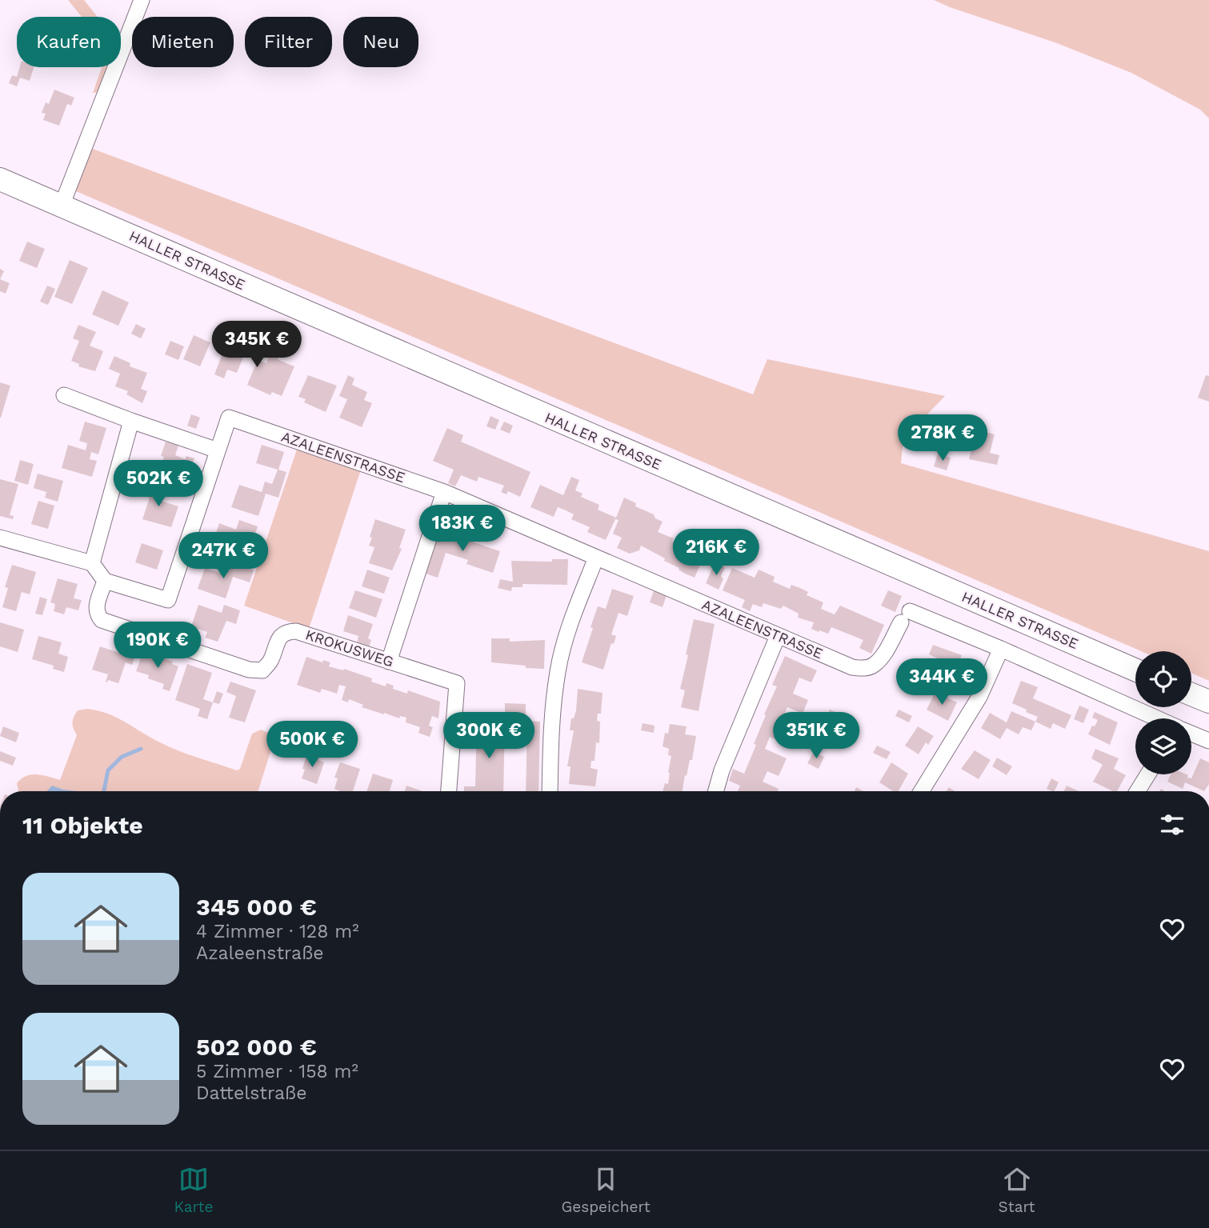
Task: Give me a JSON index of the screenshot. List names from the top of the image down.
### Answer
{
  "streets": {
    "main road": ["HALLER STRASSE"],
    "street": ["AZALEENSTRASSE", "KROKUSWEG"]
  },
  "page": {
    "chip": [
      "Kaufen",
      "Mieten",
      "Filter",
      "Neu"
    ],
    "price": [
      "345K €",
      "278K €",
      "502K €",
      "183K €",
      "216K €",
      "247K €",
      "190K €",
      "344K €",
      "300K €",
      "351K €",
      "500K €"
    ],
    "heading": "11 Objekte",
    "list": [
      {
        "name": "345 000 €",
        "note": "4 Zimmer · 128 m² · Azaleenstraße"
      },
      {
        "name": "502 000 €",
        "note": "5 Zimmer · 158 m² · Dattelstraße"
      }
    ],
    "tabs": ["Karte", "Gespeichert", "Start"]
  }
}
